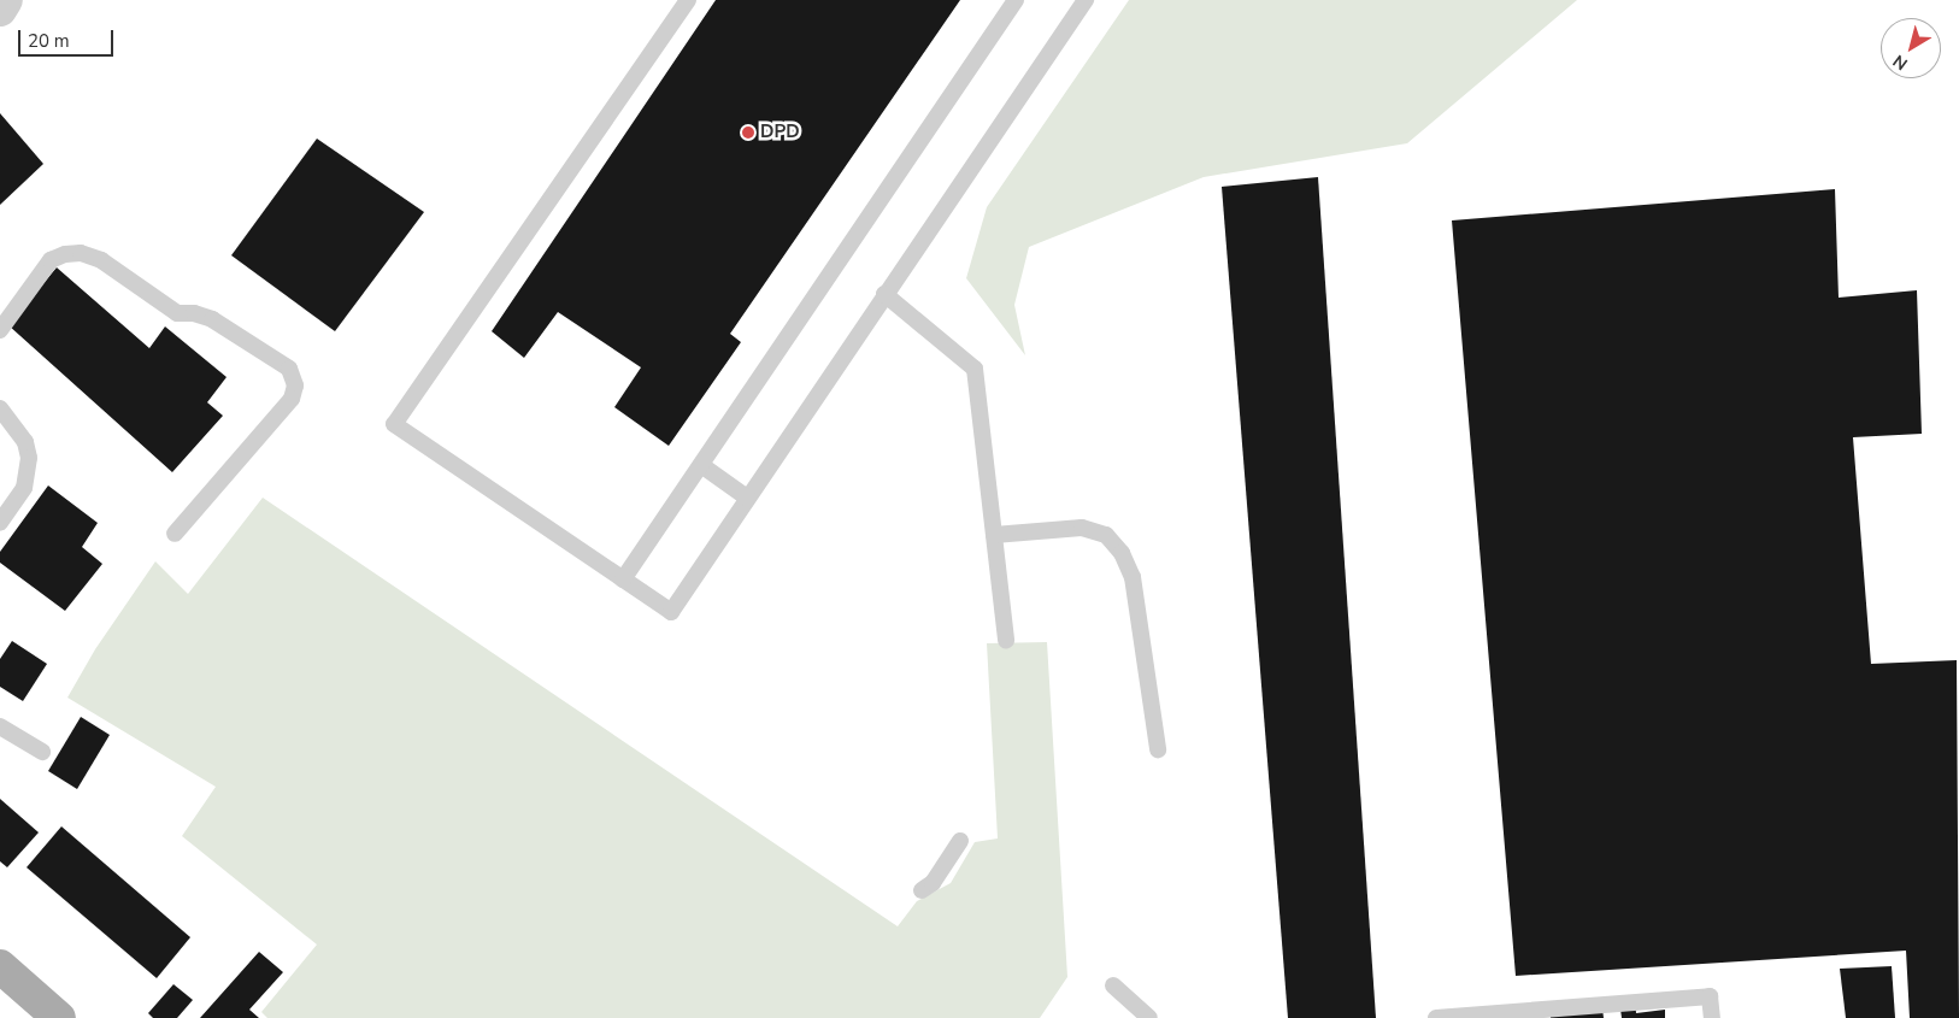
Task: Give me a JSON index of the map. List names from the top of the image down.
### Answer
{
  "places": ["DPD"],
  "scale_bar": "20 m",
  "north": "bottom left"
}
